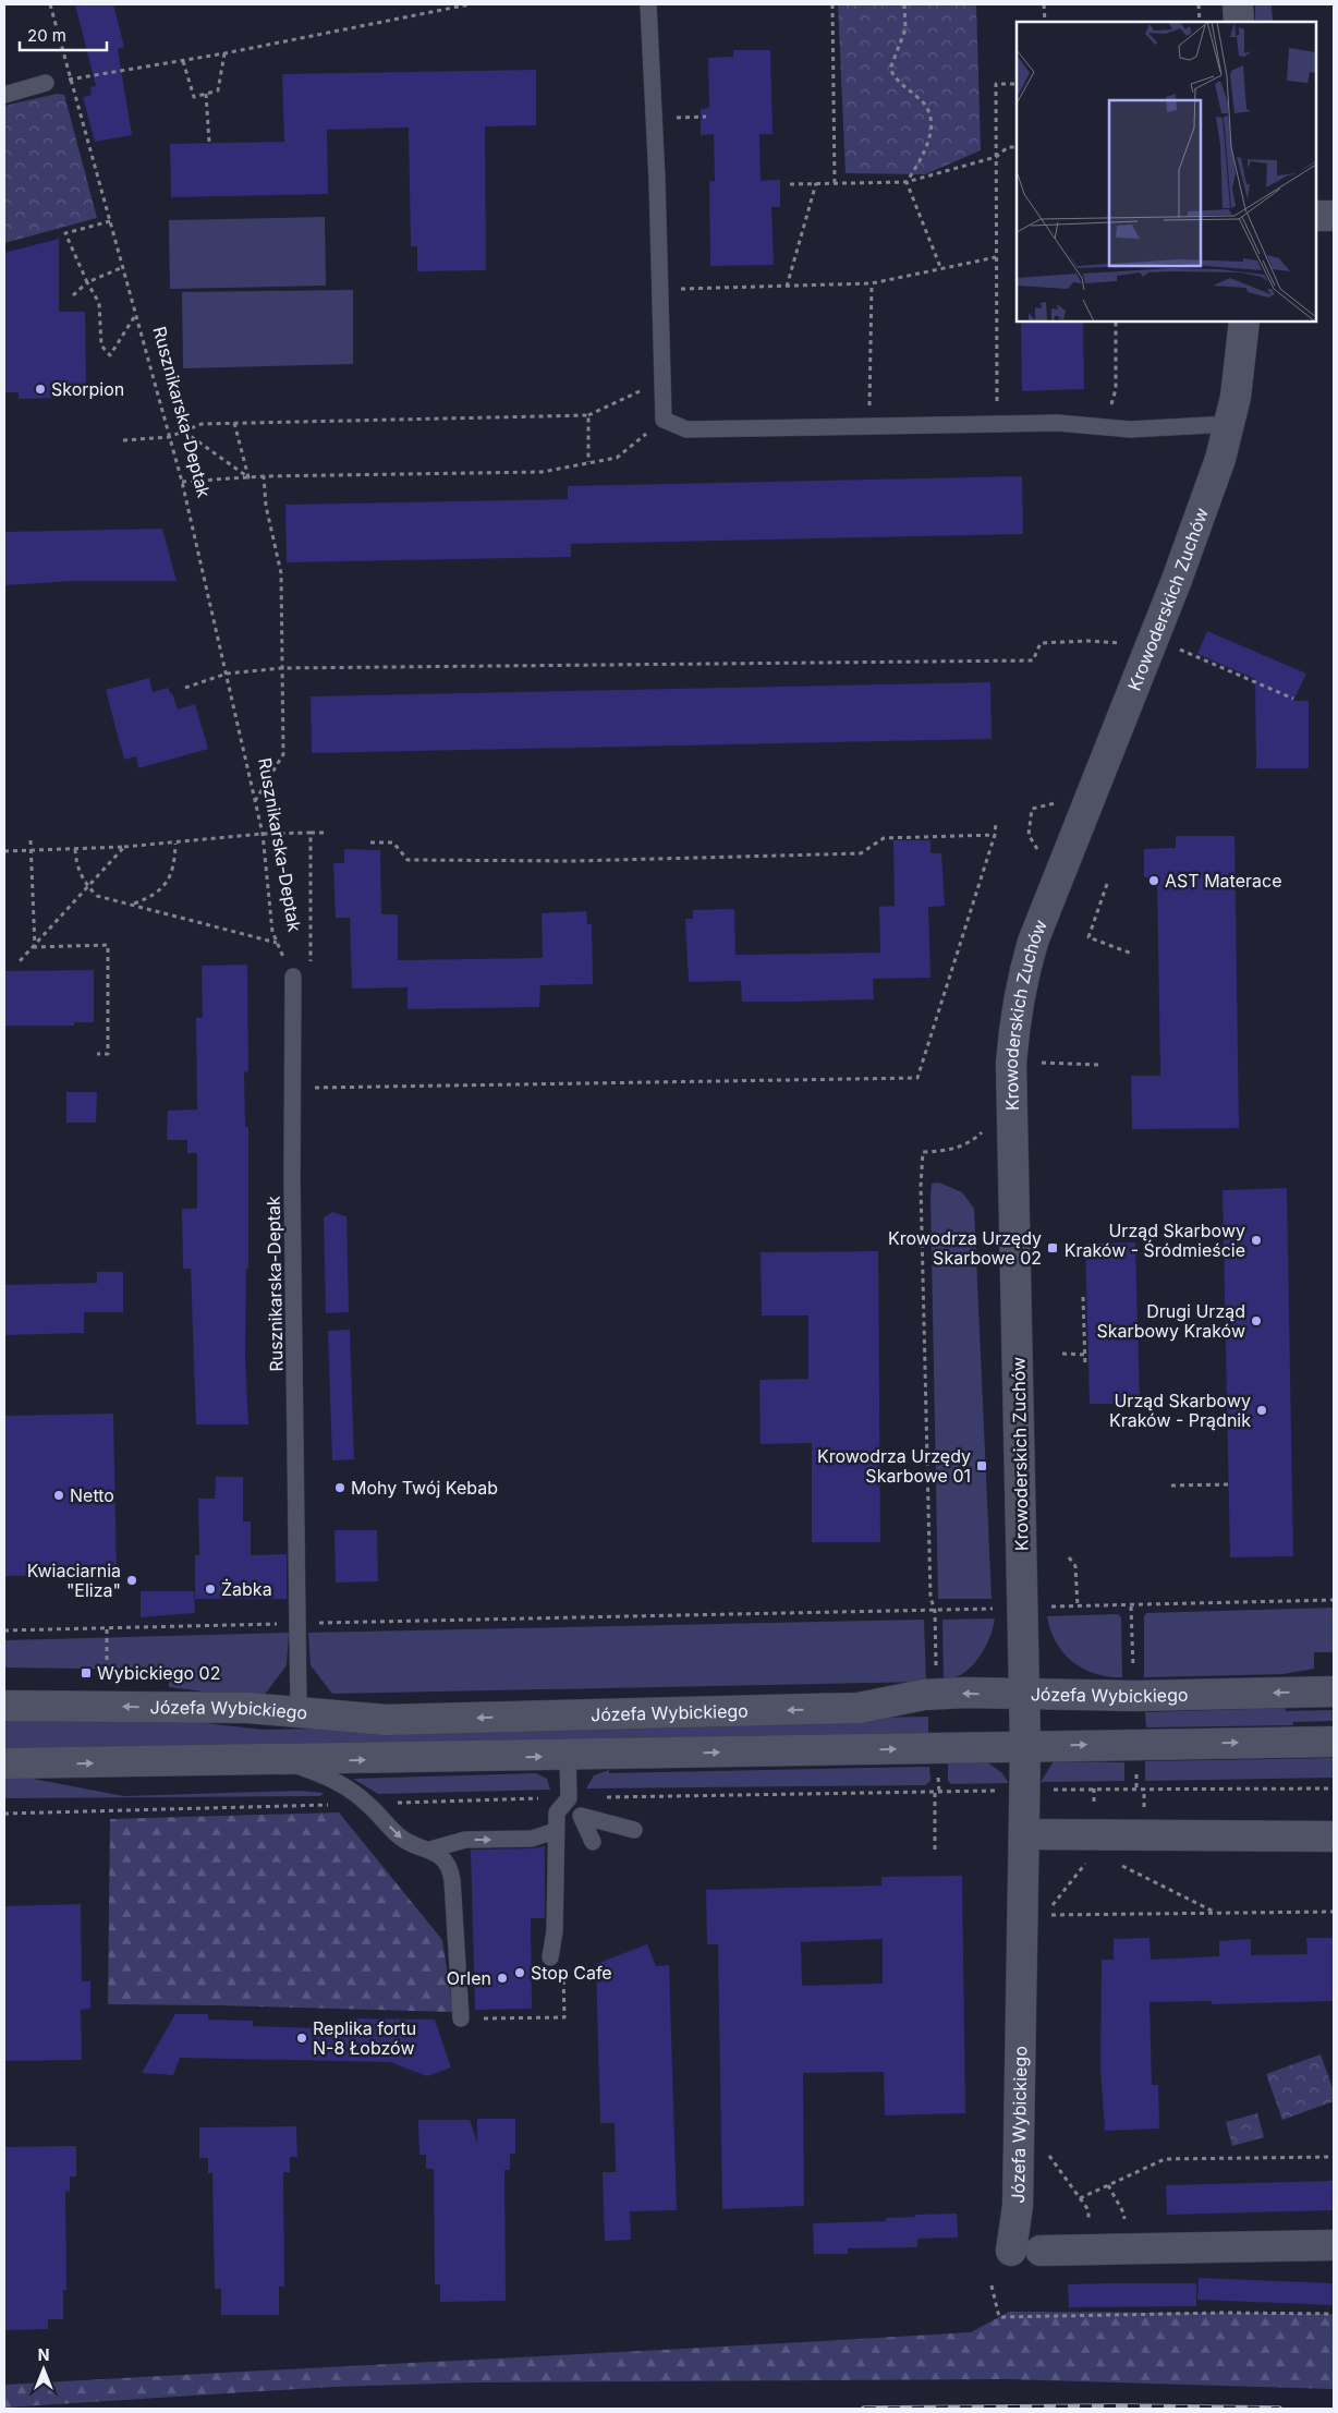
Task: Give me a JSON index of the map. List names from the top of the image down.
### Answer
{
  "streets": {
    "street": ["Krowoderskich Zuchów", "Józefa Wybickiego"],
    "lane": ["Rusznikarska-Deptak"]
  },
  "crossings": [
    ["Rusznikarska-Deptak", "Józefa Wybickiego"],
    ["Krowoderskich Zuchów", "Józefa Wybickiego"]
  ],
  "places": {
    "other": [
      "Skorpion",
      "AST Materace",
      "Urząd Skarbowy Kraków - Śródmieście",
      "Drugi Urząd Skarbowy Kraków",
      "Urząd Skarbowy Kraków - Prądnik",
      "Mohy Twój Kebab",
      "Netto",
      "Kwiaciarnia \"Eliza\"",
      "Żabka",
      "Stop Cafe",
      "Orlen",
      "Replika fortu N-8 Łobzów"
    ],
    "transit": ["Krowodrza Urzędy Skarbowe 02", "Krowodrza Urzędy Skarbowe 01", "Wybickiego 02"]
  },
  "scale_bar": "20 m",
  "north": "top"
}
